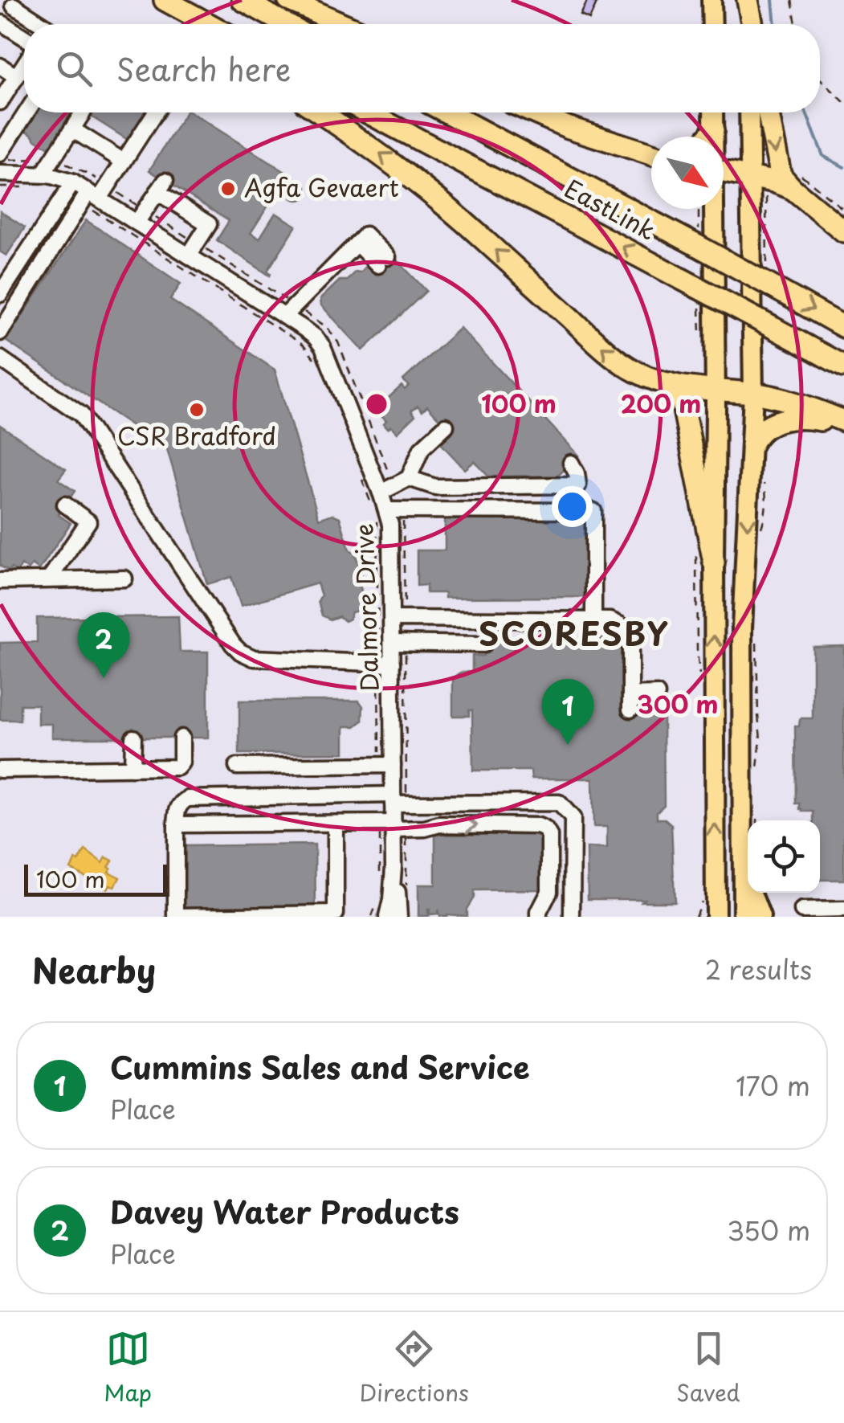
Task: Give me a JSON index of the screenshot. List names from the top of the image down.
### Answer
{
  "streets": {
    "highway": ["EastLink"],
    "street": ["Dalmore Drive"]
  },
  "districts": ["SCORESBY"],
  "places": ["Agfa Gevaert", "CSR Bradford"],
  "scale_bar": "100 m",
  "north": "bottom right",
  "page": {
    "search": "Search here",
    "pins": ["2", "1"],
    "scale": "100 m",
    "heading": ["Nearby", "2 results"],
    "list": [
      {
        "mark": "1",
        "name": "Cummins Sales and Service",
        "note": "Place",
        "value": "170 m"
      },
      {
        "mark": "2",
        "name": "Davey Water Products",
        "note": "Place",
        "value": "350 m"
      }
    ],
    "nav": ["Map", "Directions", "Saved"]
  },
  "rings": ["100 m", "200 m", "300 m"]
}
